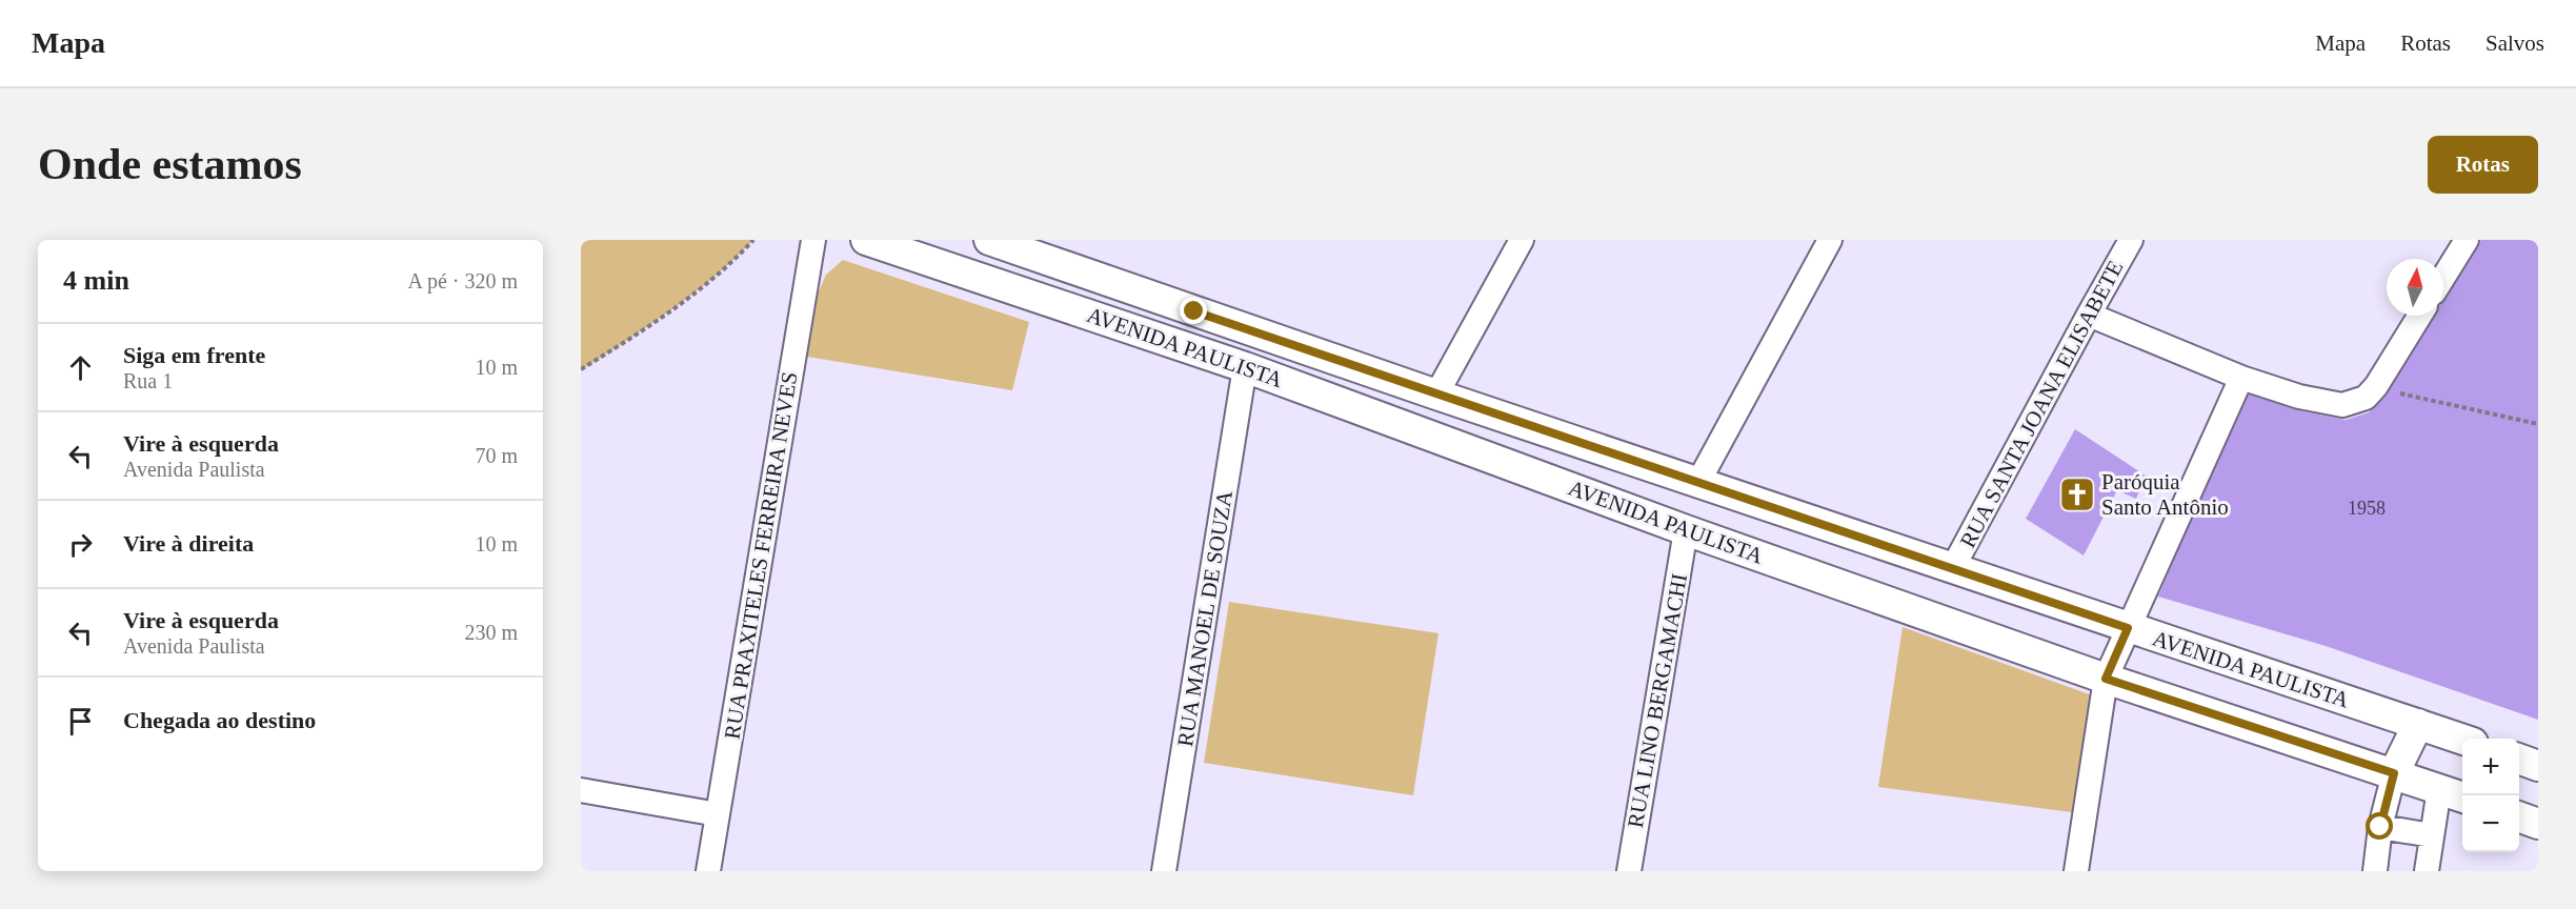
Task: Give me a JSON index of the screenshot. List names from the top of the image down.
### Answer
{
  "streets": {
    "street": [
      "AVENIDA PAULISTA",
      "RUA SANTA JOANA ELISABETE",
      "RUA PRAXITELES FERREIRA NEVES",
      "RUA MANOEL DE SOUZA",
      "RUA LINO BERGAMACHI"
    ]
  },
  "crossings": [
    ["AVENIDA PAULISTA", "RUA SANTA JOANA ELISABETE"],
    ["AVENIDA PAULISTA", "RUA MANOEL DE SOUZA"],
    ["AVENIDA PAULISTA", "RUA LINO BERGAMACHI"]
  ],
  "places": {
    "church": ["Paróquia Santo Antônio"]
  },
  "house_numbers": ["1958"],
  "north": "top",
  "page": {
    "header": "Mapa",
    "nav": ["Mapa", "Rotas", "Salvos"],
    "buttons": "Rotas",
    "title": "Onde estamos",
    "heading": ["4 min", "A pé · 320 m"],
    "list": [
      ["Siga em frente", "Rua 1", "10 m"],
      ["Vire à esquerda", "Avenida Paulista", "70 m"],
      ["Vire à direita", "10 m"],
      ["Vire à esquerda", "Avenida Paulista", "230 m"],
      "Chegada ao destino"
    ],
    "map_buttons": ["+", "−"]
  }
}
